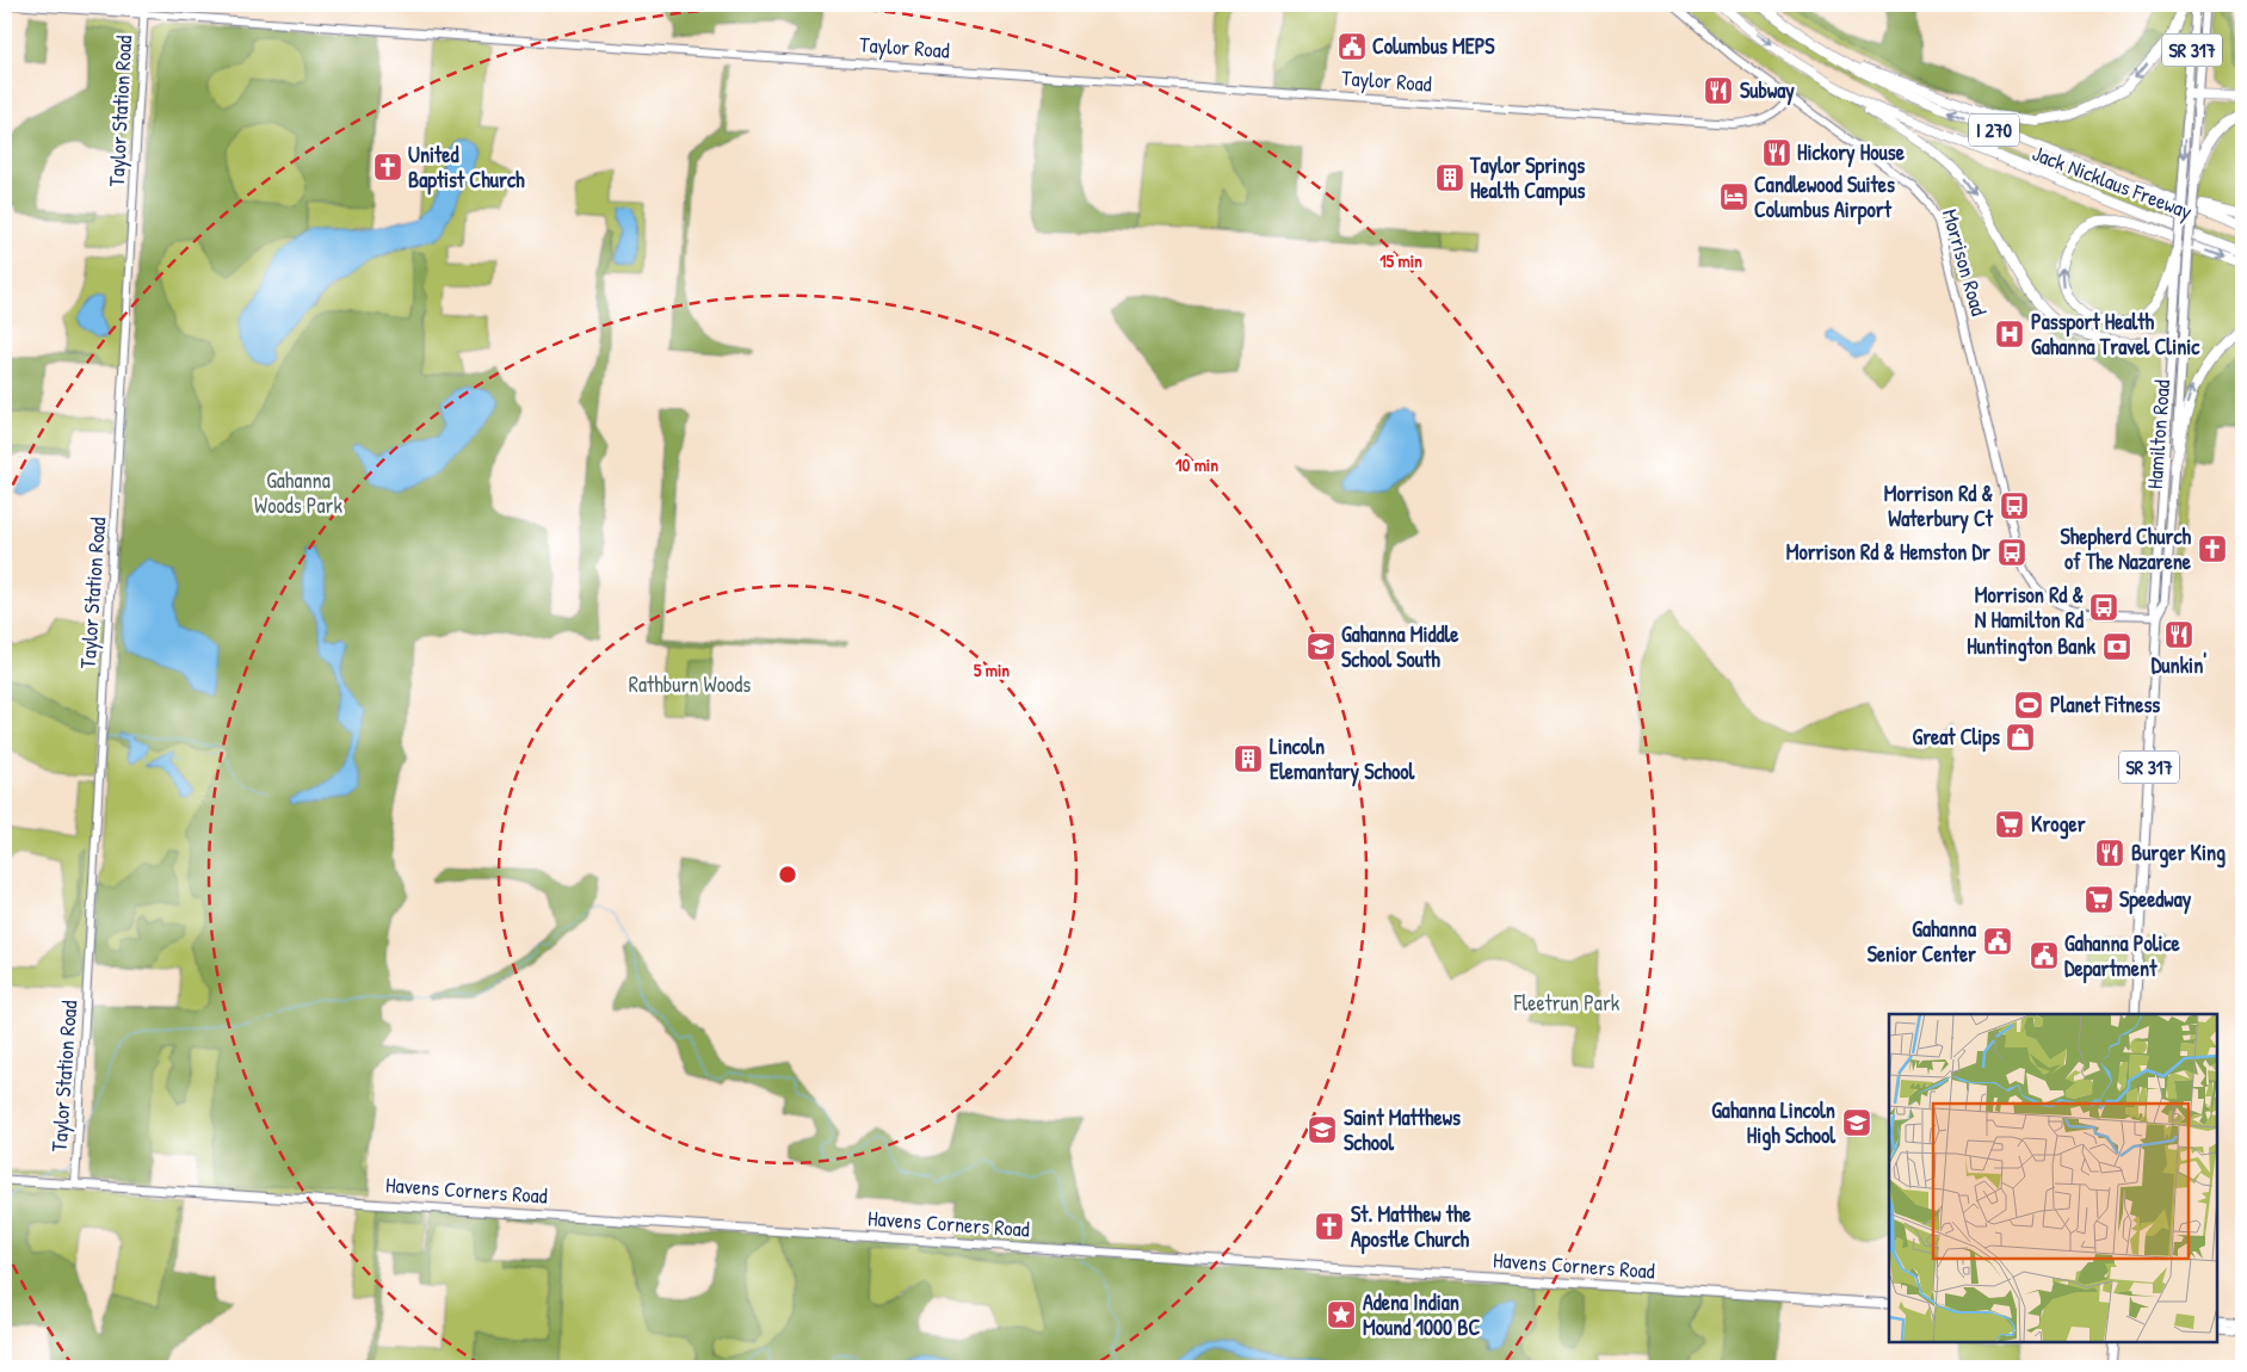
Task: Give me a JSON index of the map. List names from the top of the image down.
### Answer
{
  "streets": {
    "highway": ["I 270", "Jack Nicklaus Freeway"],
    "main road": [
      "Taylor Road",
      "SR 317",
      "Taylor Station Road",
      "Morrison Road",
      "Hamilton Road",
      "Havens Corners Road"
    ]
  },
  "crossings": [
    ["Taylor Road", "Taylor Station Road"],
    ["Taylor Road", "Morrison Road"],
    ["Taylor Station Road", "Havens Corners Road"],
    ["Morrison Road", "Hamilton Road"]
  ],
  "parks": ["Gahanna Woods Park", "Rathburn Woods", "Fleetrun Park"],
  "places": {
    "public building": ["Columbus MEPS", "Gahanna Senior Center", "Gahanna Police Department"],
    "restaurant": [
      "Subway",
      "Hickory House",
      "Dunkin'",
      "Burger King"
    ],
    "church": ["United Baptist Church", "Shepherd Church of The Nazarene", "St. Matthew the Apostle Church"],
    "building": ["Taylor Springs Health Campus", "Lincoln Elemantary School"],
    "hotel": ["Candlewood Suites Columbus Airport"],
    "hospital": ["Passport Health Gahanna Travel Clinic"],
    "bus stop": ["Morrison Rd & Waterbury Ct", "Morrison Rd & Hemston Dr", "Morrison Rd & N Hamilton Rd"],
    "school or university": ["Gahanna Middle School South", "Gahanna Lincoln High School", "Saint Matthews School"],
    "bank": ["Huntington Bank"],
    "sports": ["Planet Fitness"],
    "shop": ["Great Clips"],
    "supermarket": ["Kroger", "Speedway"],
    "place": ["Adena Indian Mound 1000 BC"]
  },
  "rings": ["15 min", "10 min", "5 min"]
}
